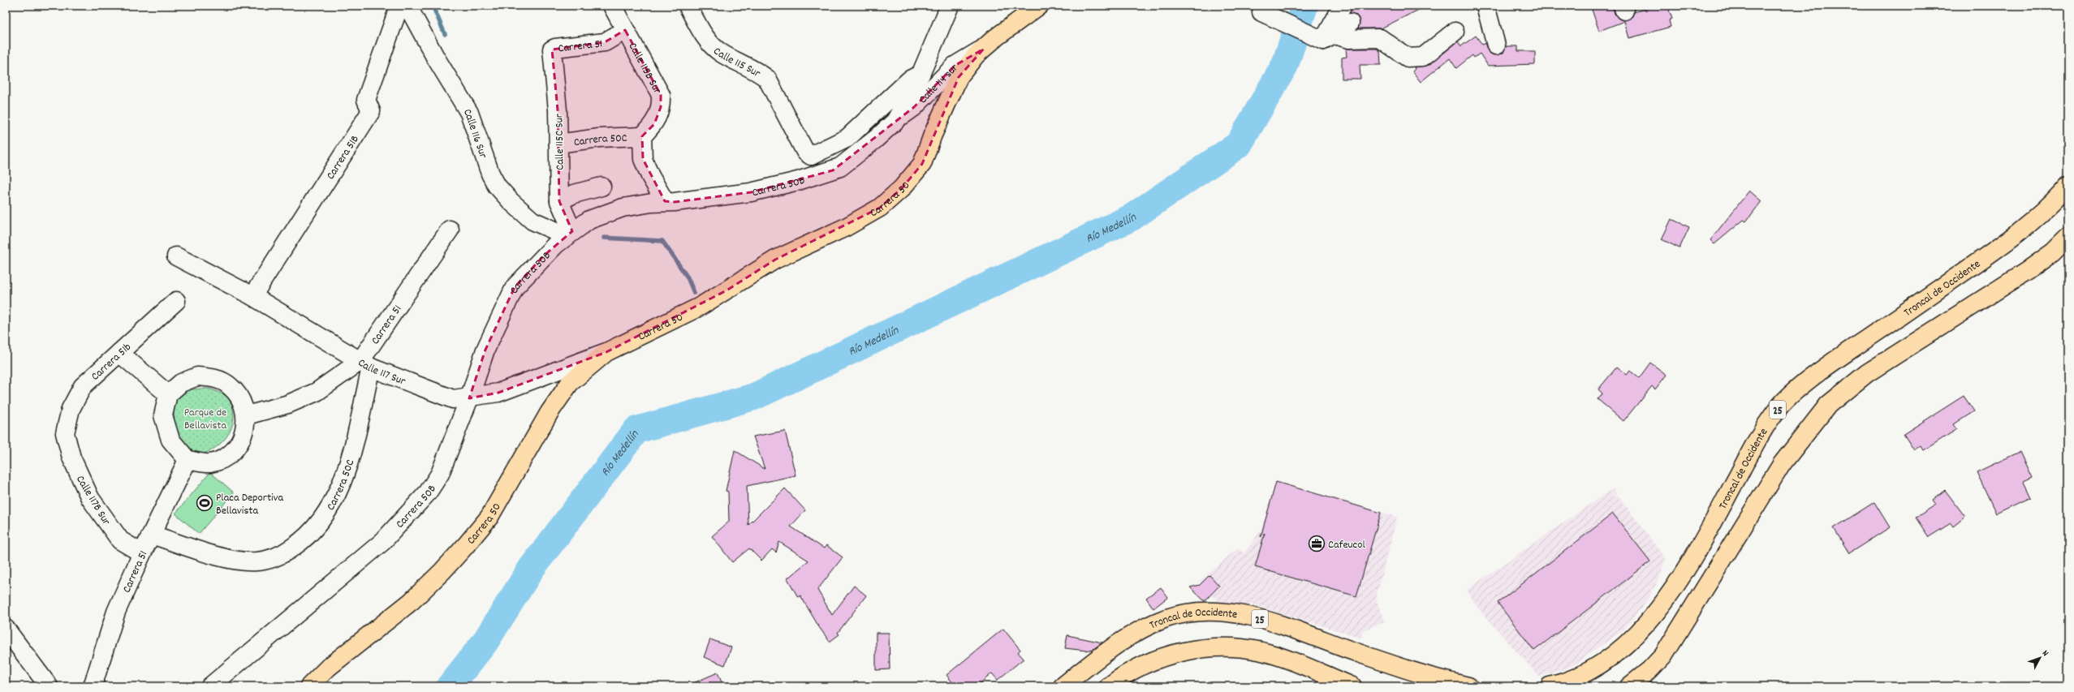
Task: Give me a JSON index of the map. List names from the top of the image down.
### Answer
{
  "streets": {
    "main road": ["Carrera 50", "Troncal de Occidente", "25"],
    "street": [
      "Carrera 51",
      "Calle 115 Sur",
      "Calle 115B Sur",
      "Calle 114 sur",
      "Calle 116 Sur",
      "Carrera 50C",
      "Calle 115C Sur",
      "Carrera 51B",
      "Carrera 50B",
      "Carrera 51b",
      "Calle 117 Sur",
      "Calle 117B Sur"
    ]
  },
  "crossings": [
    ["Carrera 51", "Calle 115B Sur"],
    ["Carrera 51", "Carrera 50C"],
    ["Carrera 51", "Calle 115C Sur"],
    ["Carrera 51", "Calle 117 Sur"],
    ["Carrera 51", "Calle 117B Sur"],
    ["Calle 115 Sur", "Carrera 50B"],
    ["Calle 115B Sur", "Carrera 50C"],
    ["Calle 114 sur", "Carrera 50B"],
    ["Calle 114 sur", "Carrera 50"],
    ["Calle 116 Sur", "Calle 115C Sur"],
    ["Calle 116 Sur", "Carrera 50B"],
    ["Carrera 50C", "Calle 115C Sur"],
    ["Carrera 50C", "Calle 117 Sur"],
    ["Calle 115C Sur", "Carrera 50B"],
    ["Carrera 51B", "Calle 117 Sur"],
    ["Carrera 50B", "Calle 117 Sur"],
    ["Carrera 50", "Calle 117 Sur"],
    ["Carrera 51b", "Calle 117B Sur"]
  ],
  "water": ["Río Medellín"],
  "parks": ["Parque de Bellavista"],
  "places": {
    "sports": ["Placa Deportiva Bellavista"],
    "office": ["Cafeucol"]
  },
  "north": "top right"
}
